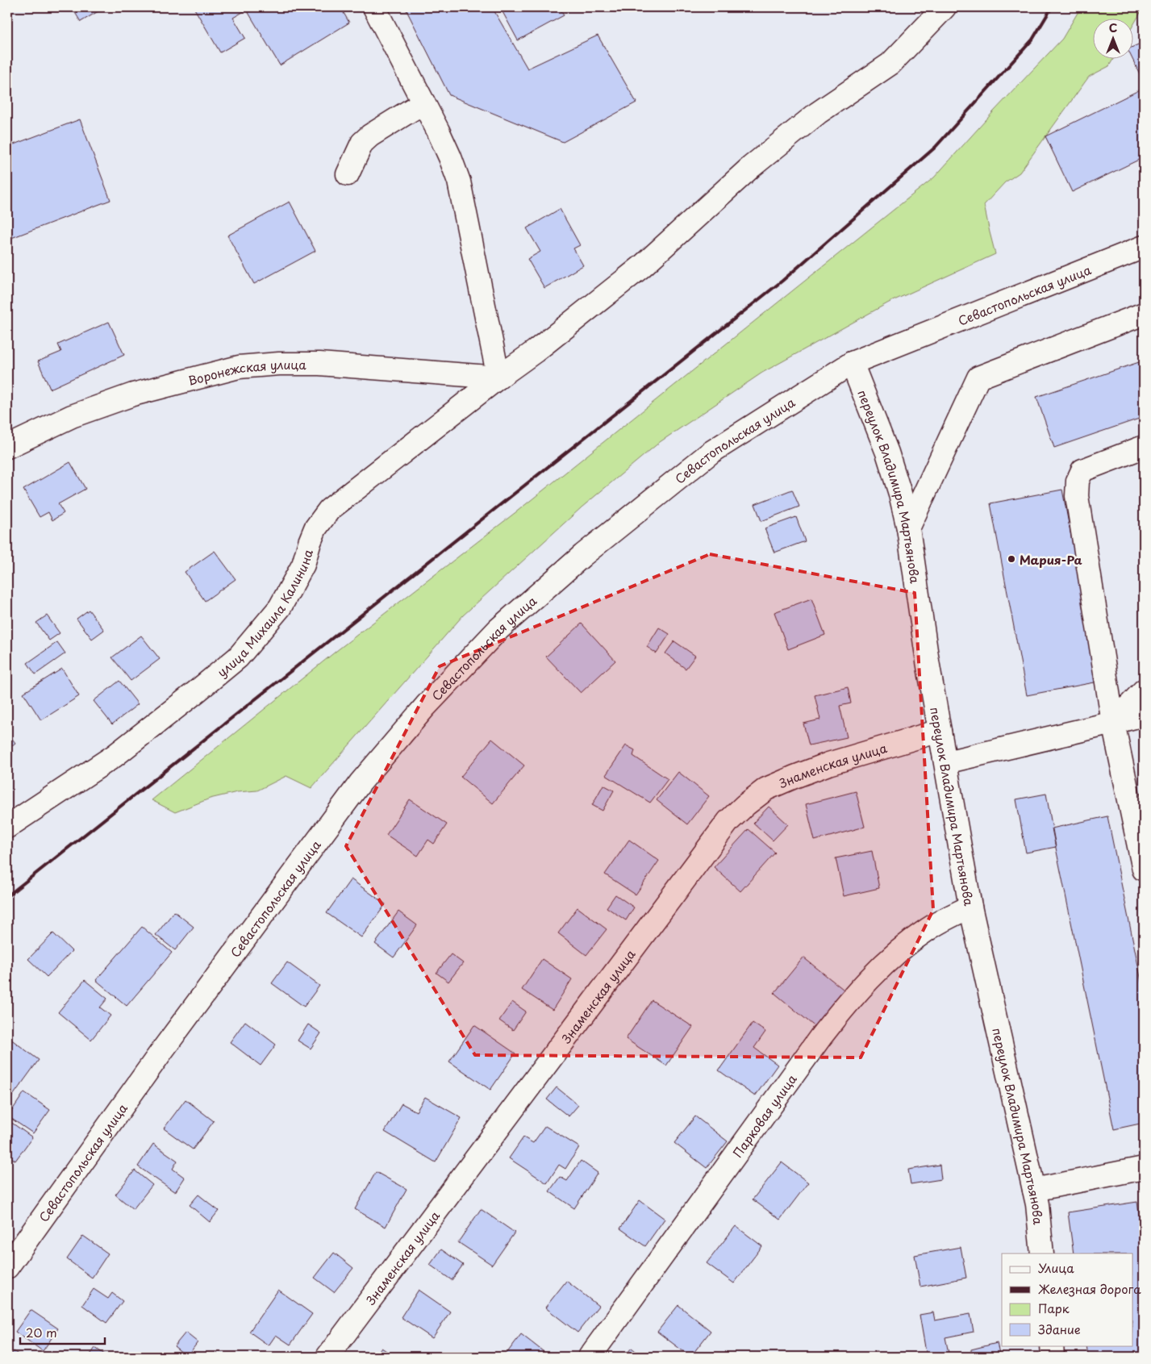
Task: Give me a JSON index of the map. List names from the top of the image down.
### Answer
{
  "streets": {
    "street": [
      "Севастопольская улица",
      "Воронежская улица",
      "переулок Владимира Мартьянова",
      "улица Михаила Калинина",
      "Знаменская улица",
      "Парковая улица"
    ]
  },
  "crossings": [
    ["Севастопольская улица", "переулок Владимира Мартьянова"],
    ["Воронежская улица", "улица Михаила Калинина"],
    ["переулок Владимира Мартьянова", "Знаменская улица"],
    ["переулок Владимира Мартьянова", "Парковая улица"]
  ],
  "places": ["Мария-Ра"],
  "legend": [
    "Улица",
    "Железная дорога",
    "Парк",
    "Здание"
  ],
  "scale_bar": "20 m",
  "north": "top"
}
